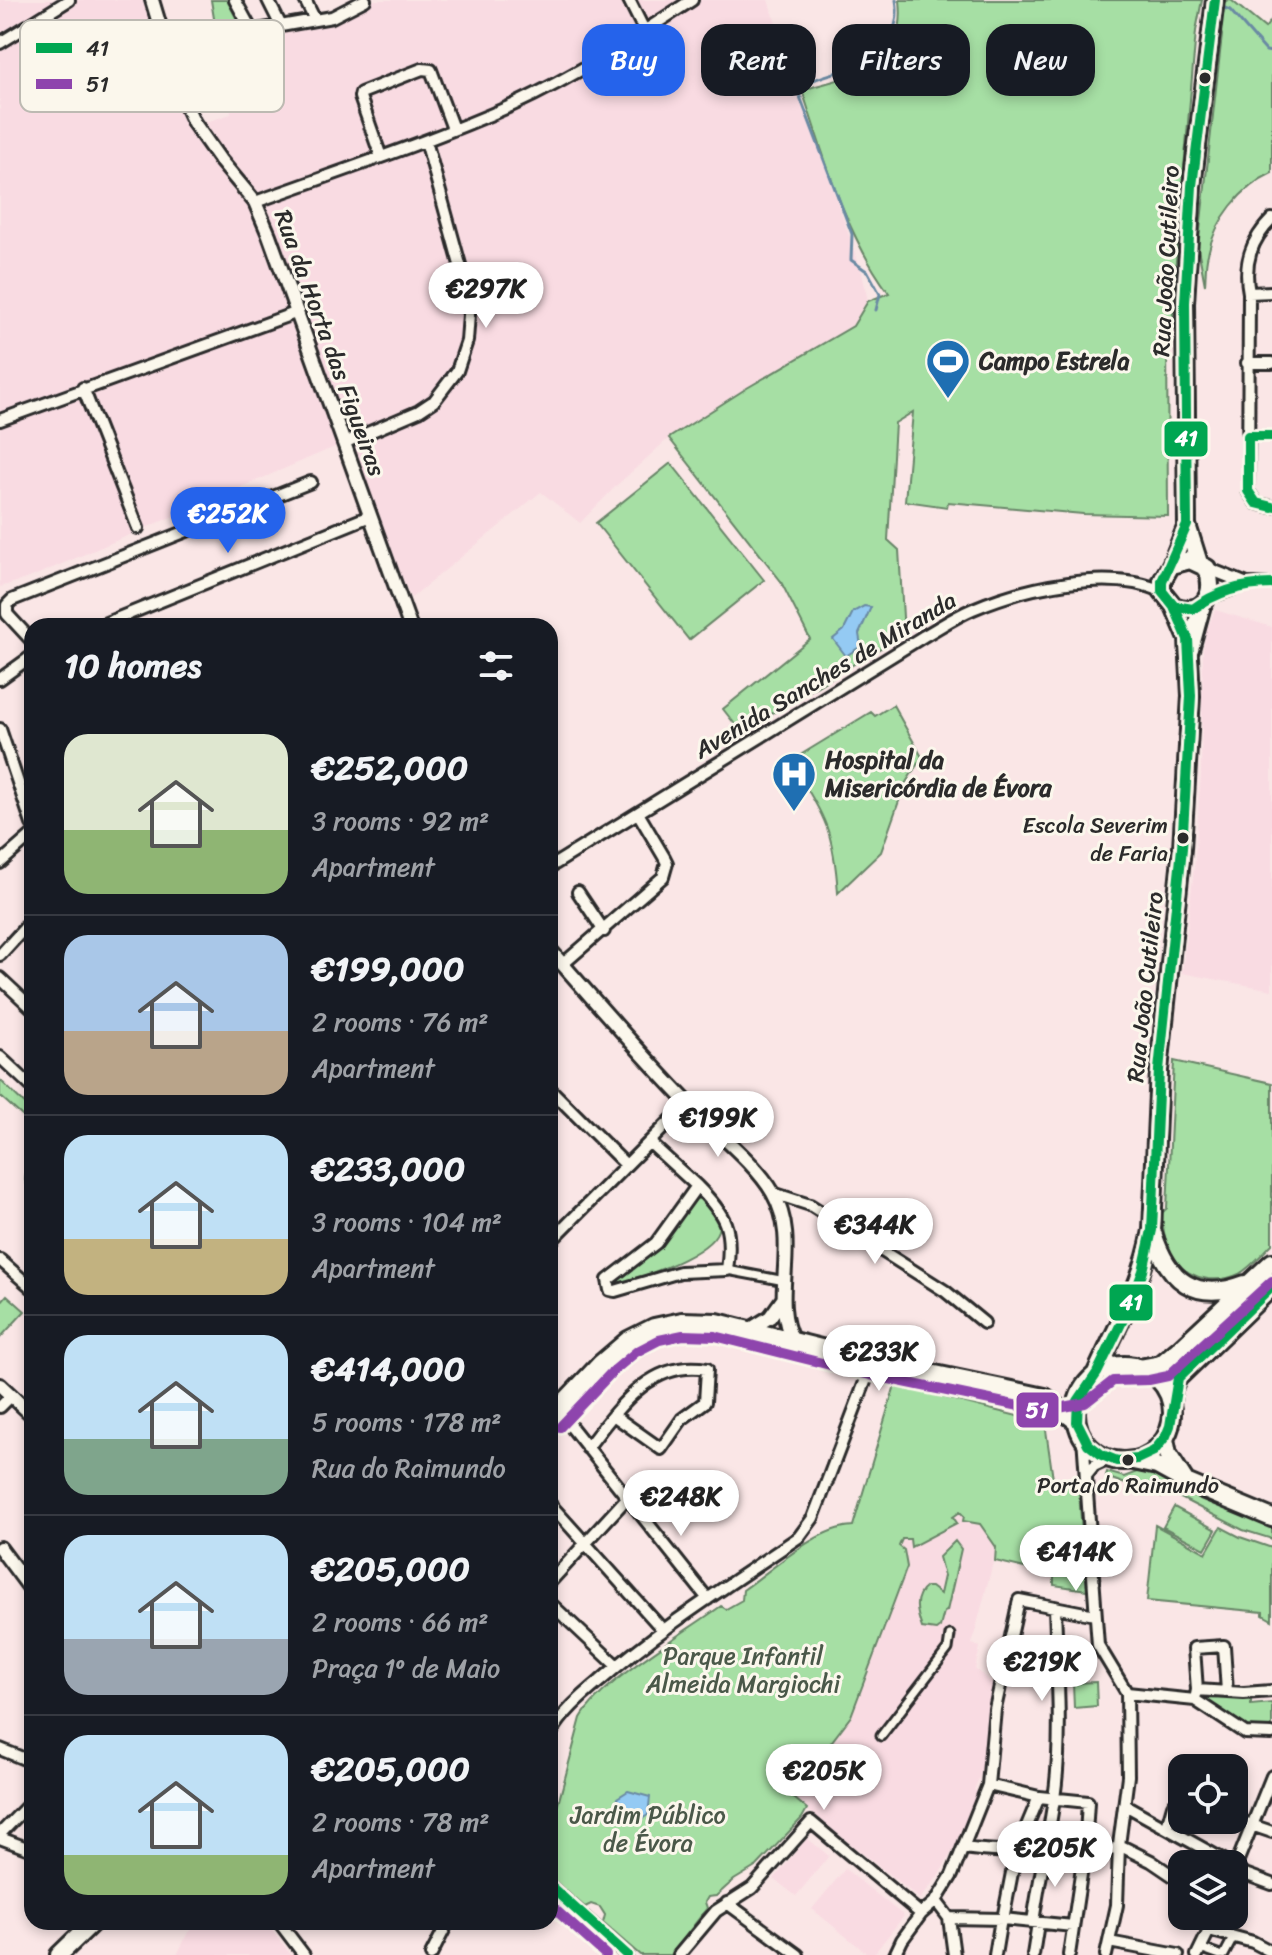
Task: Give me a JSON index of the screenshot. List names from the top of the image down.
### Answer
{
  "streets": {
    "main road": ["Rua João Cutileiro"],
    "street": ["Rua da Horta das Figueiras", "Avenida Sanches de Miranda"]
  },
  "crossings": [
    ["Rua João Cutileiro", "Avenida Sanches de Miranda"]
  ],
  "parks": ["Parque Infantil Almeida Margiochi", "Jardim Público de Évora"],
  "places": {
    "sports": ["Campo Estrela"],
    "hospital": ["Hospital da Misericórdia de Évora"],
    "other": ["Escola Severim de Faria", "Porta do Raimundo"]
  },
  "lines": ["transit line 41", "transit line 51"],
  "legend": ["41", "51"],
  "page": {
    "chip": [
      "Buy",
      "Rent",
      "Filters",
      "New"
    ],
    "price": [
      "€297K",
      "€252K",
      "€199K",
      "€344K",
      "€233K",
      "€248K",
      "€414K",
      "€219K",
      "€205K",
      "€205K"
    ],
    "heading": "10 homes",
    "list": [
      {
        "name": "€252,000",
        "note": "3 rooms · 92 m² · Apartment"
      },
      {
        "name": "€199,000",
        "note": "2 rooms · 76 m² · Apartment"
      },
      {
        "name": "€233,000",
        "note": "3 rooms · 104 m² · Apartment"
      },
      {
        "name": "€414,000",
        "note": "5 rooms · 178 m² · Rua do Raimundo"
      },
      {
        "name": "€205,000",
        "note": "2 rooms · 66 m² · Praça 1º de Maio"
      },
      {
        "name": "€205,000",
        "note": "2 rooms · 78 m² · Apartment"
      }
    ]
  }
}
